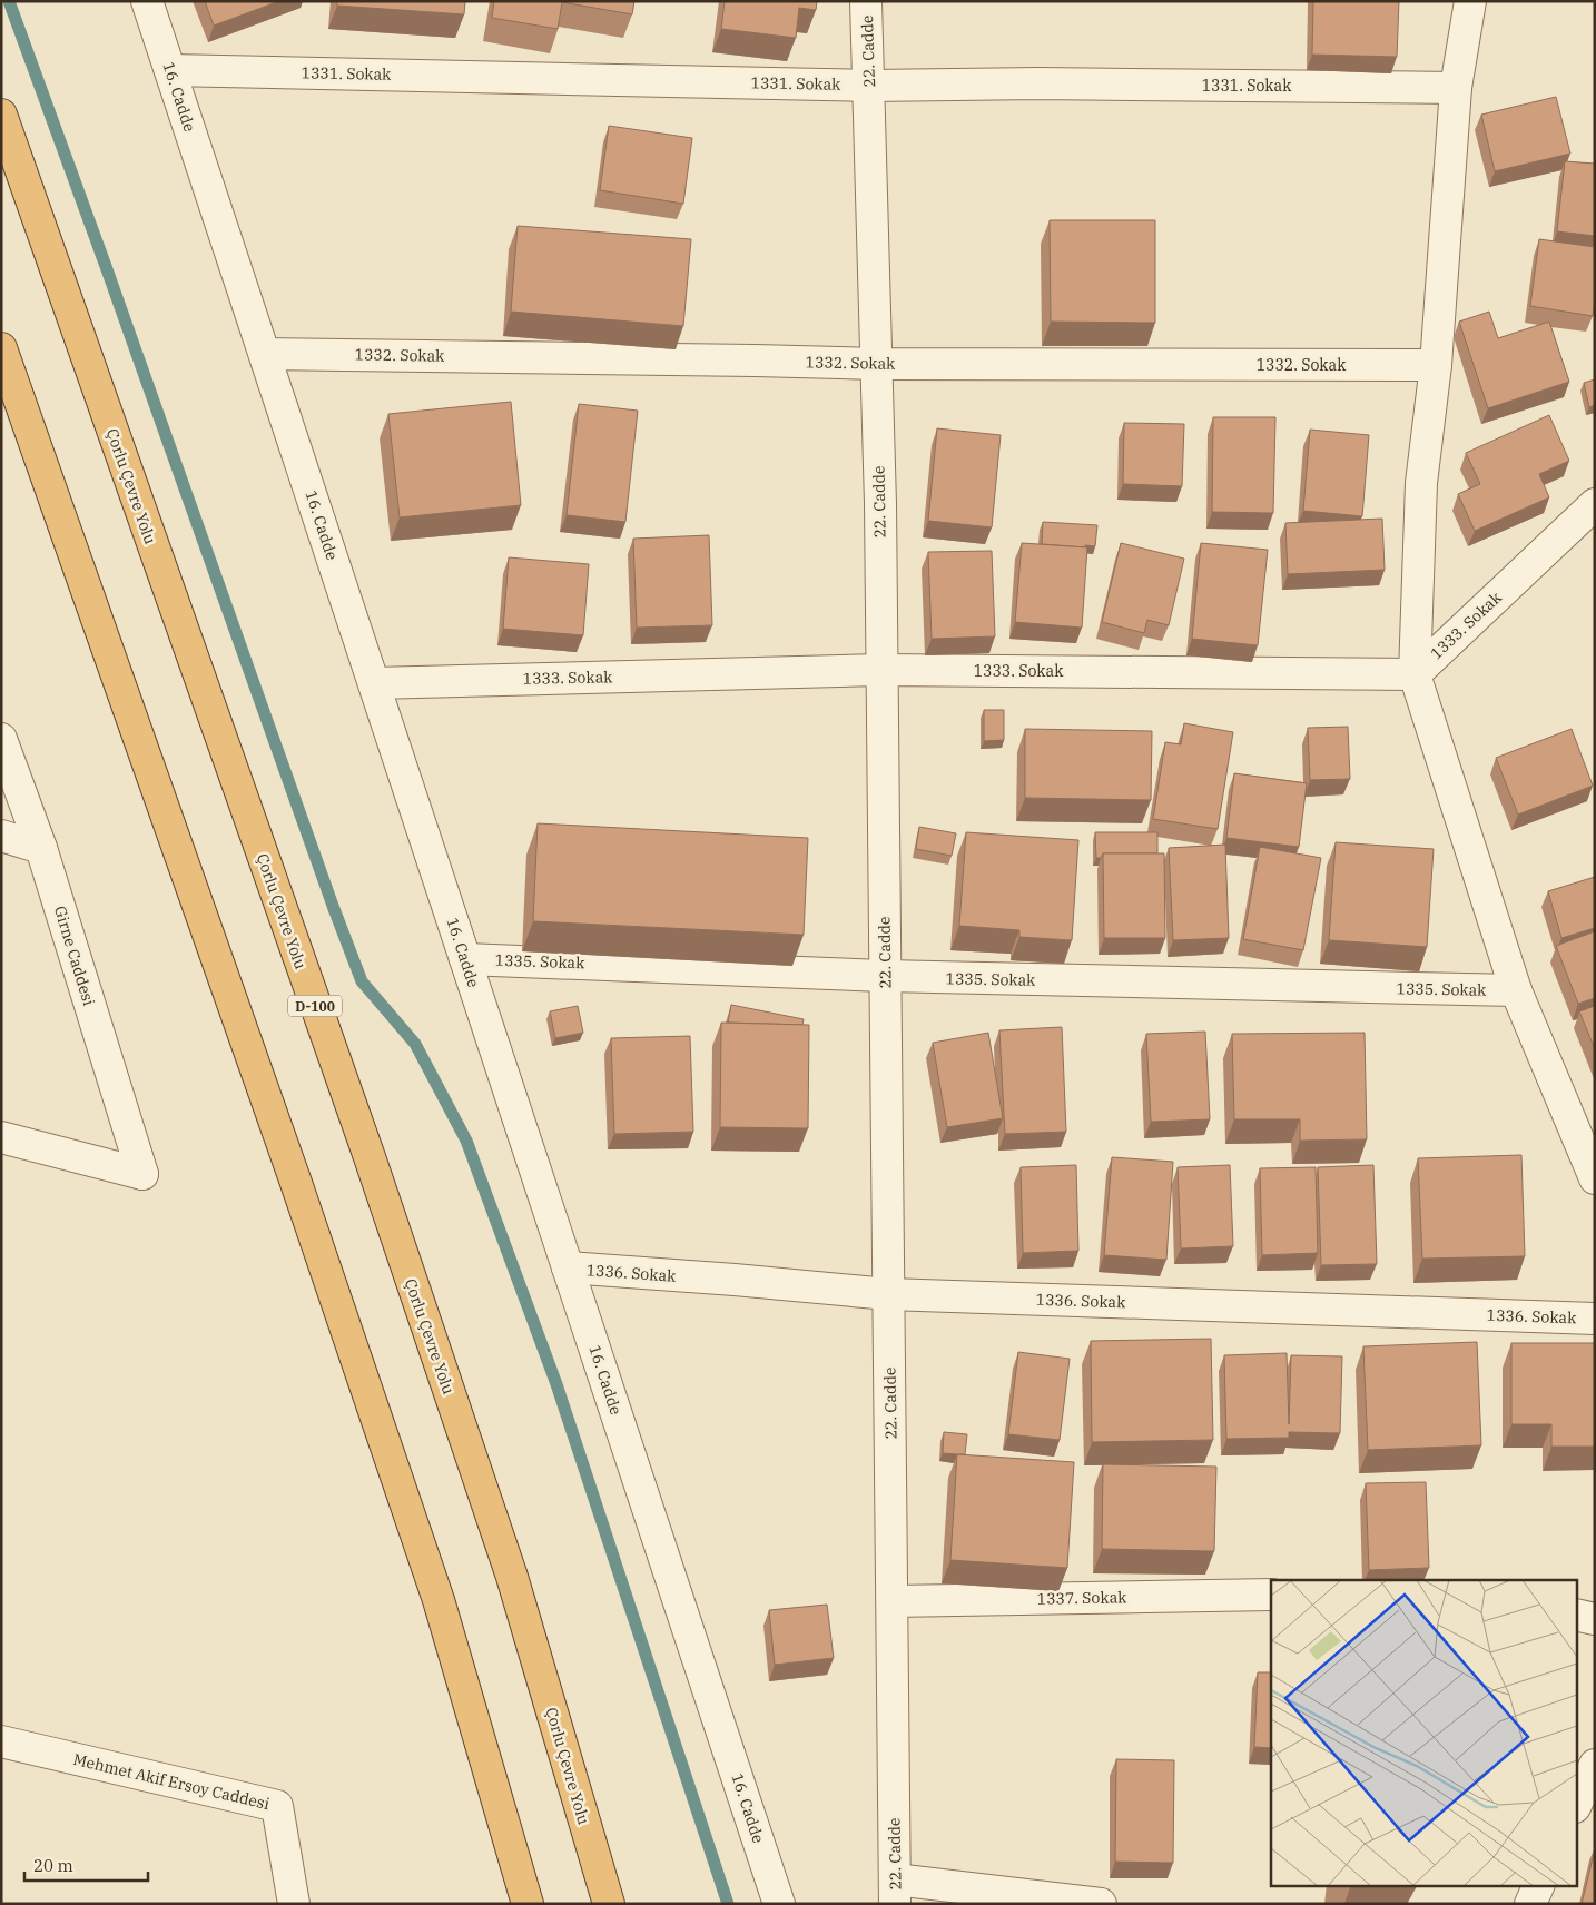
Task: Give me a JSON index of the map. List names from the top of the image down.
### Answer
{
  "streets": {
    "highway": ["Çorlu Çevre Yolu", "D-100"],
    "street": [
      "22. Cadde",
      "1331. Sokak",
      "16. Cadde",
      "1332. Sokak",
      "1333. Sokak",
      "Girne Caddesi",
      "1335. Sokak",
      "1336. Sokak",
      "1337. Sokak",
      "Mehmet Akif Ersoy Caddesi"
    ]
  },
  "crossings": [
    ["22. Cadde", "1331. Sokak"],
    ["22. Cadde", "1332. Sokak"],
    ["22. Cadde", "1333. Sokak"],
    ["22. Cadde", "1335. Sokak"],
    ["22. Cadde", "1336. Sokak"],
    ["22. Cadde", "1337. Sokak"],
    ["1331. Sokak", "16. Cadde"],
    ["16. Cadde", "1332. Sokak"],
    ["16. Cadde", "1333. Sokak"],
    ["16. Cadde", "1335. Sokak"],
    ["16. Cadde", "1336. Sokak"]
  ],
  "scale_bar": "20 m"
}
